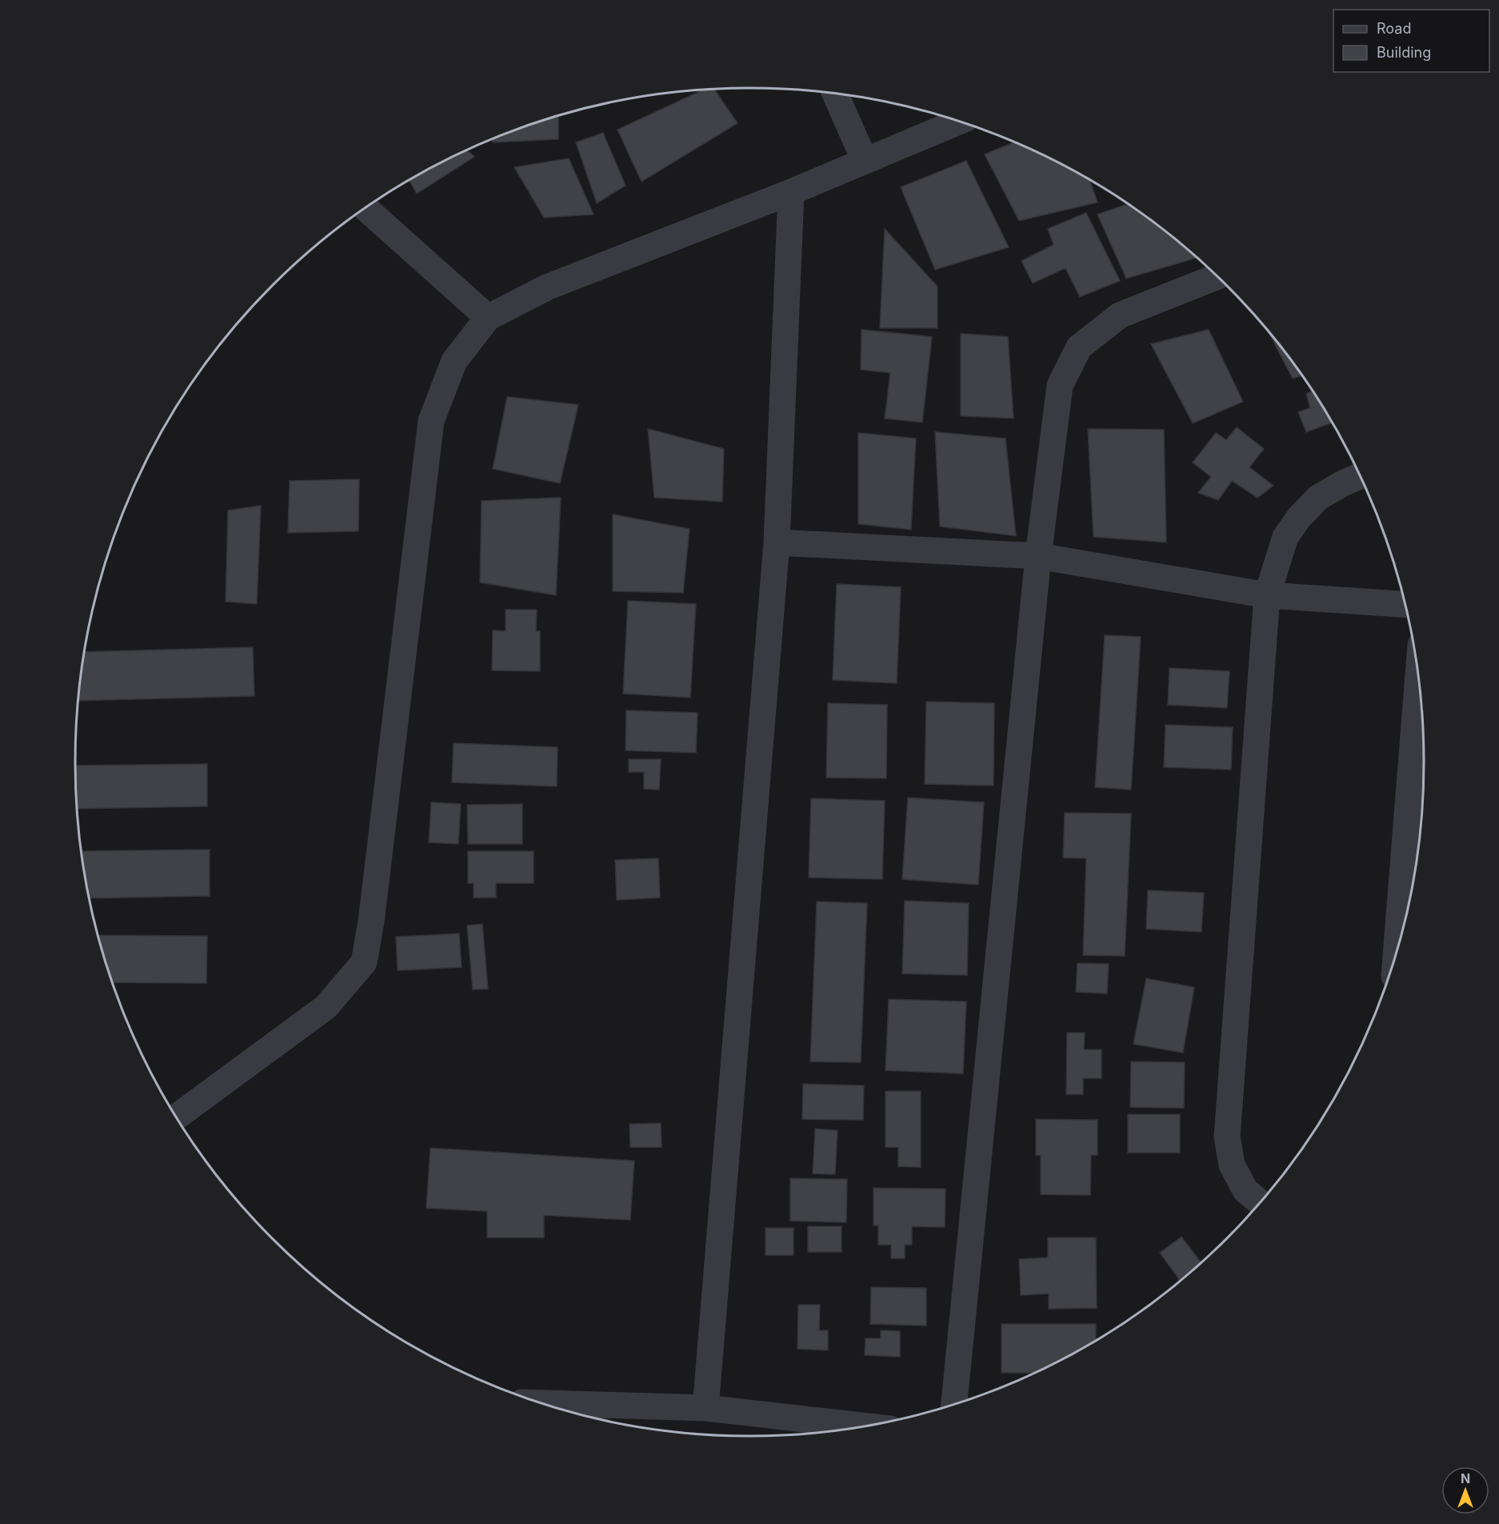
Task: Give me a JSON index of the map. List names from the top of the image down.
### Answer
{
  "legend": ["Road", "Building"],
  "north": "top"
}
